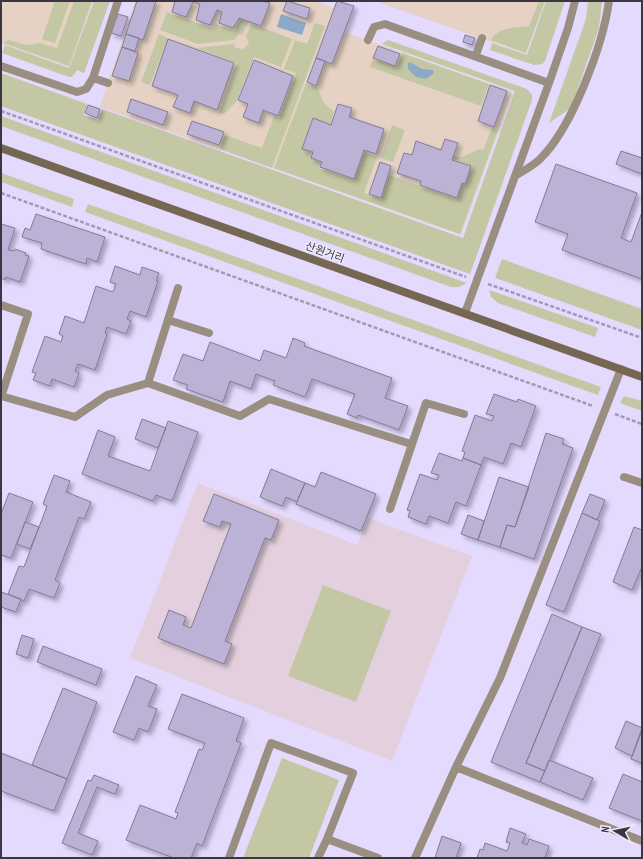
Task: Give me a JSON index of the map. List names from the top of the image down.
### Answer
{
  "streets": {
    "main road": ["산원거리"]
  },
  "north": "left"
}
